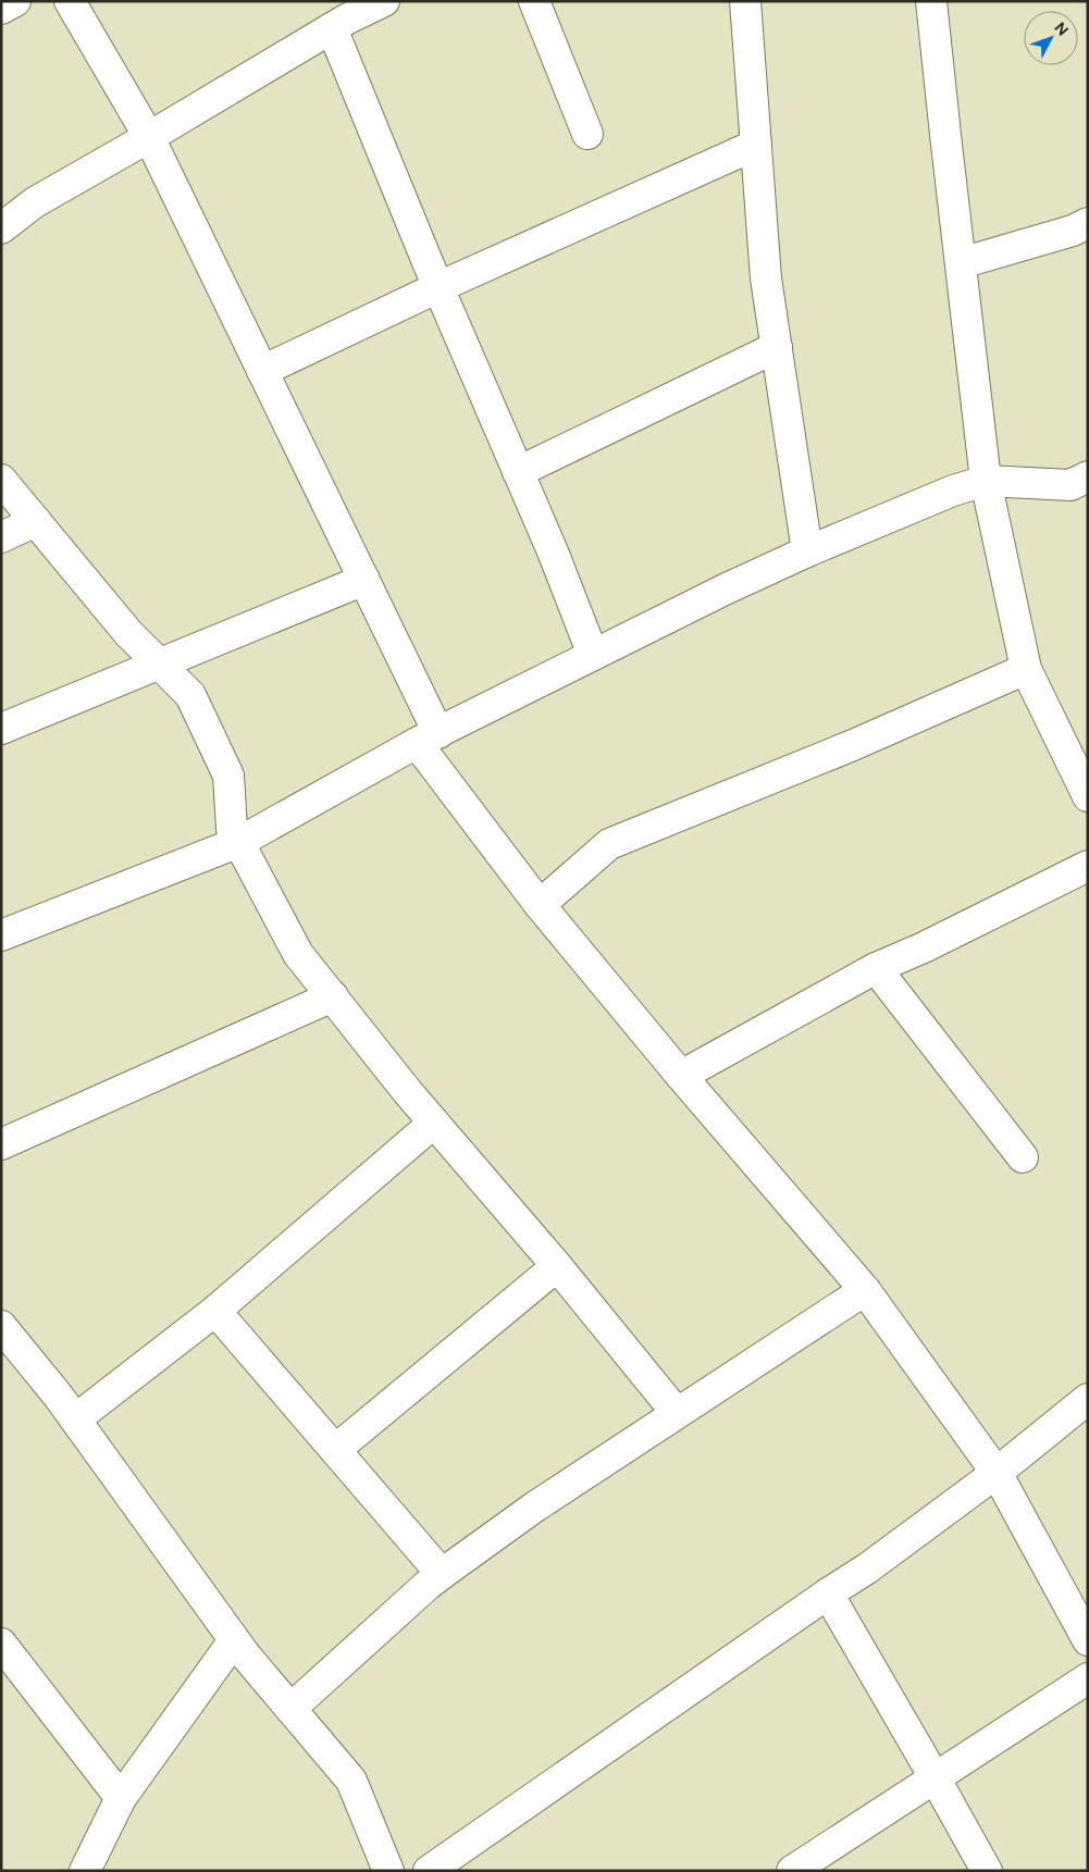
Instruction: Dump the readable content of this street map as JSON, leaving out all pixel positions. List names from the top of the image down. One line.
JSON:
{"north":"top right"}
